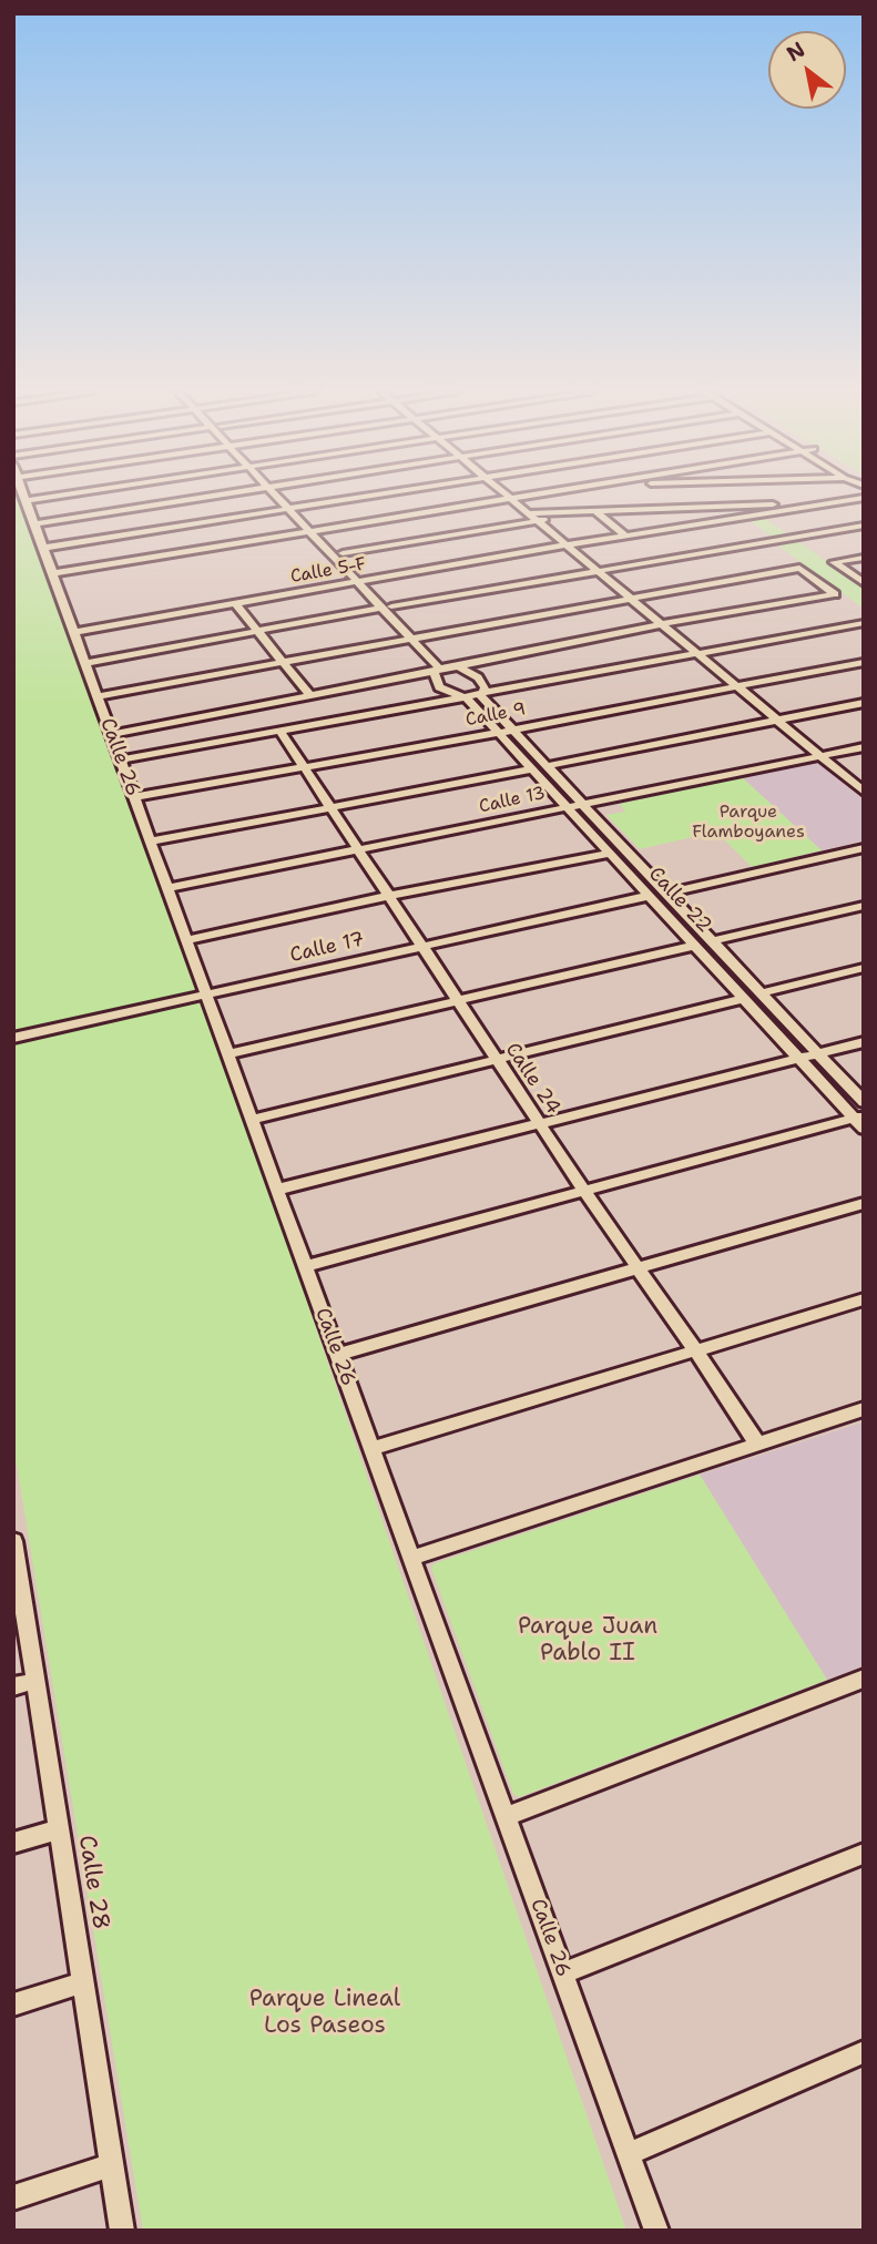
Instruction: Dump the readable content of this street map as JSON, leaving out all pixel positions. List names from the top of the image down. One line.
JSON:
{"streets":{"street":["Calle 5-F","Calle 9","Calle 26","Calle 13","Calle 22","Calle 17","Calle 24","Calle 28"]},"crossings":[["Calle 5-F","Calle 26"],["Calle 9","Calle 26"],["Calle 9","Calle 22"],["Calle 9","Calle 24"],["Calle 26","Calle 13"],["Calle 26","Calle 17"],["Calle 13","Calle 22"],["Calle 13","Calle 24"],["Calle 22","Calle 17"],["Calle 17","Calle 24"]],"parks":["Parque Flamboyanes","Parque Juan Pablo II","Parque Lineal Los Paseos"],"north":"top left"}
